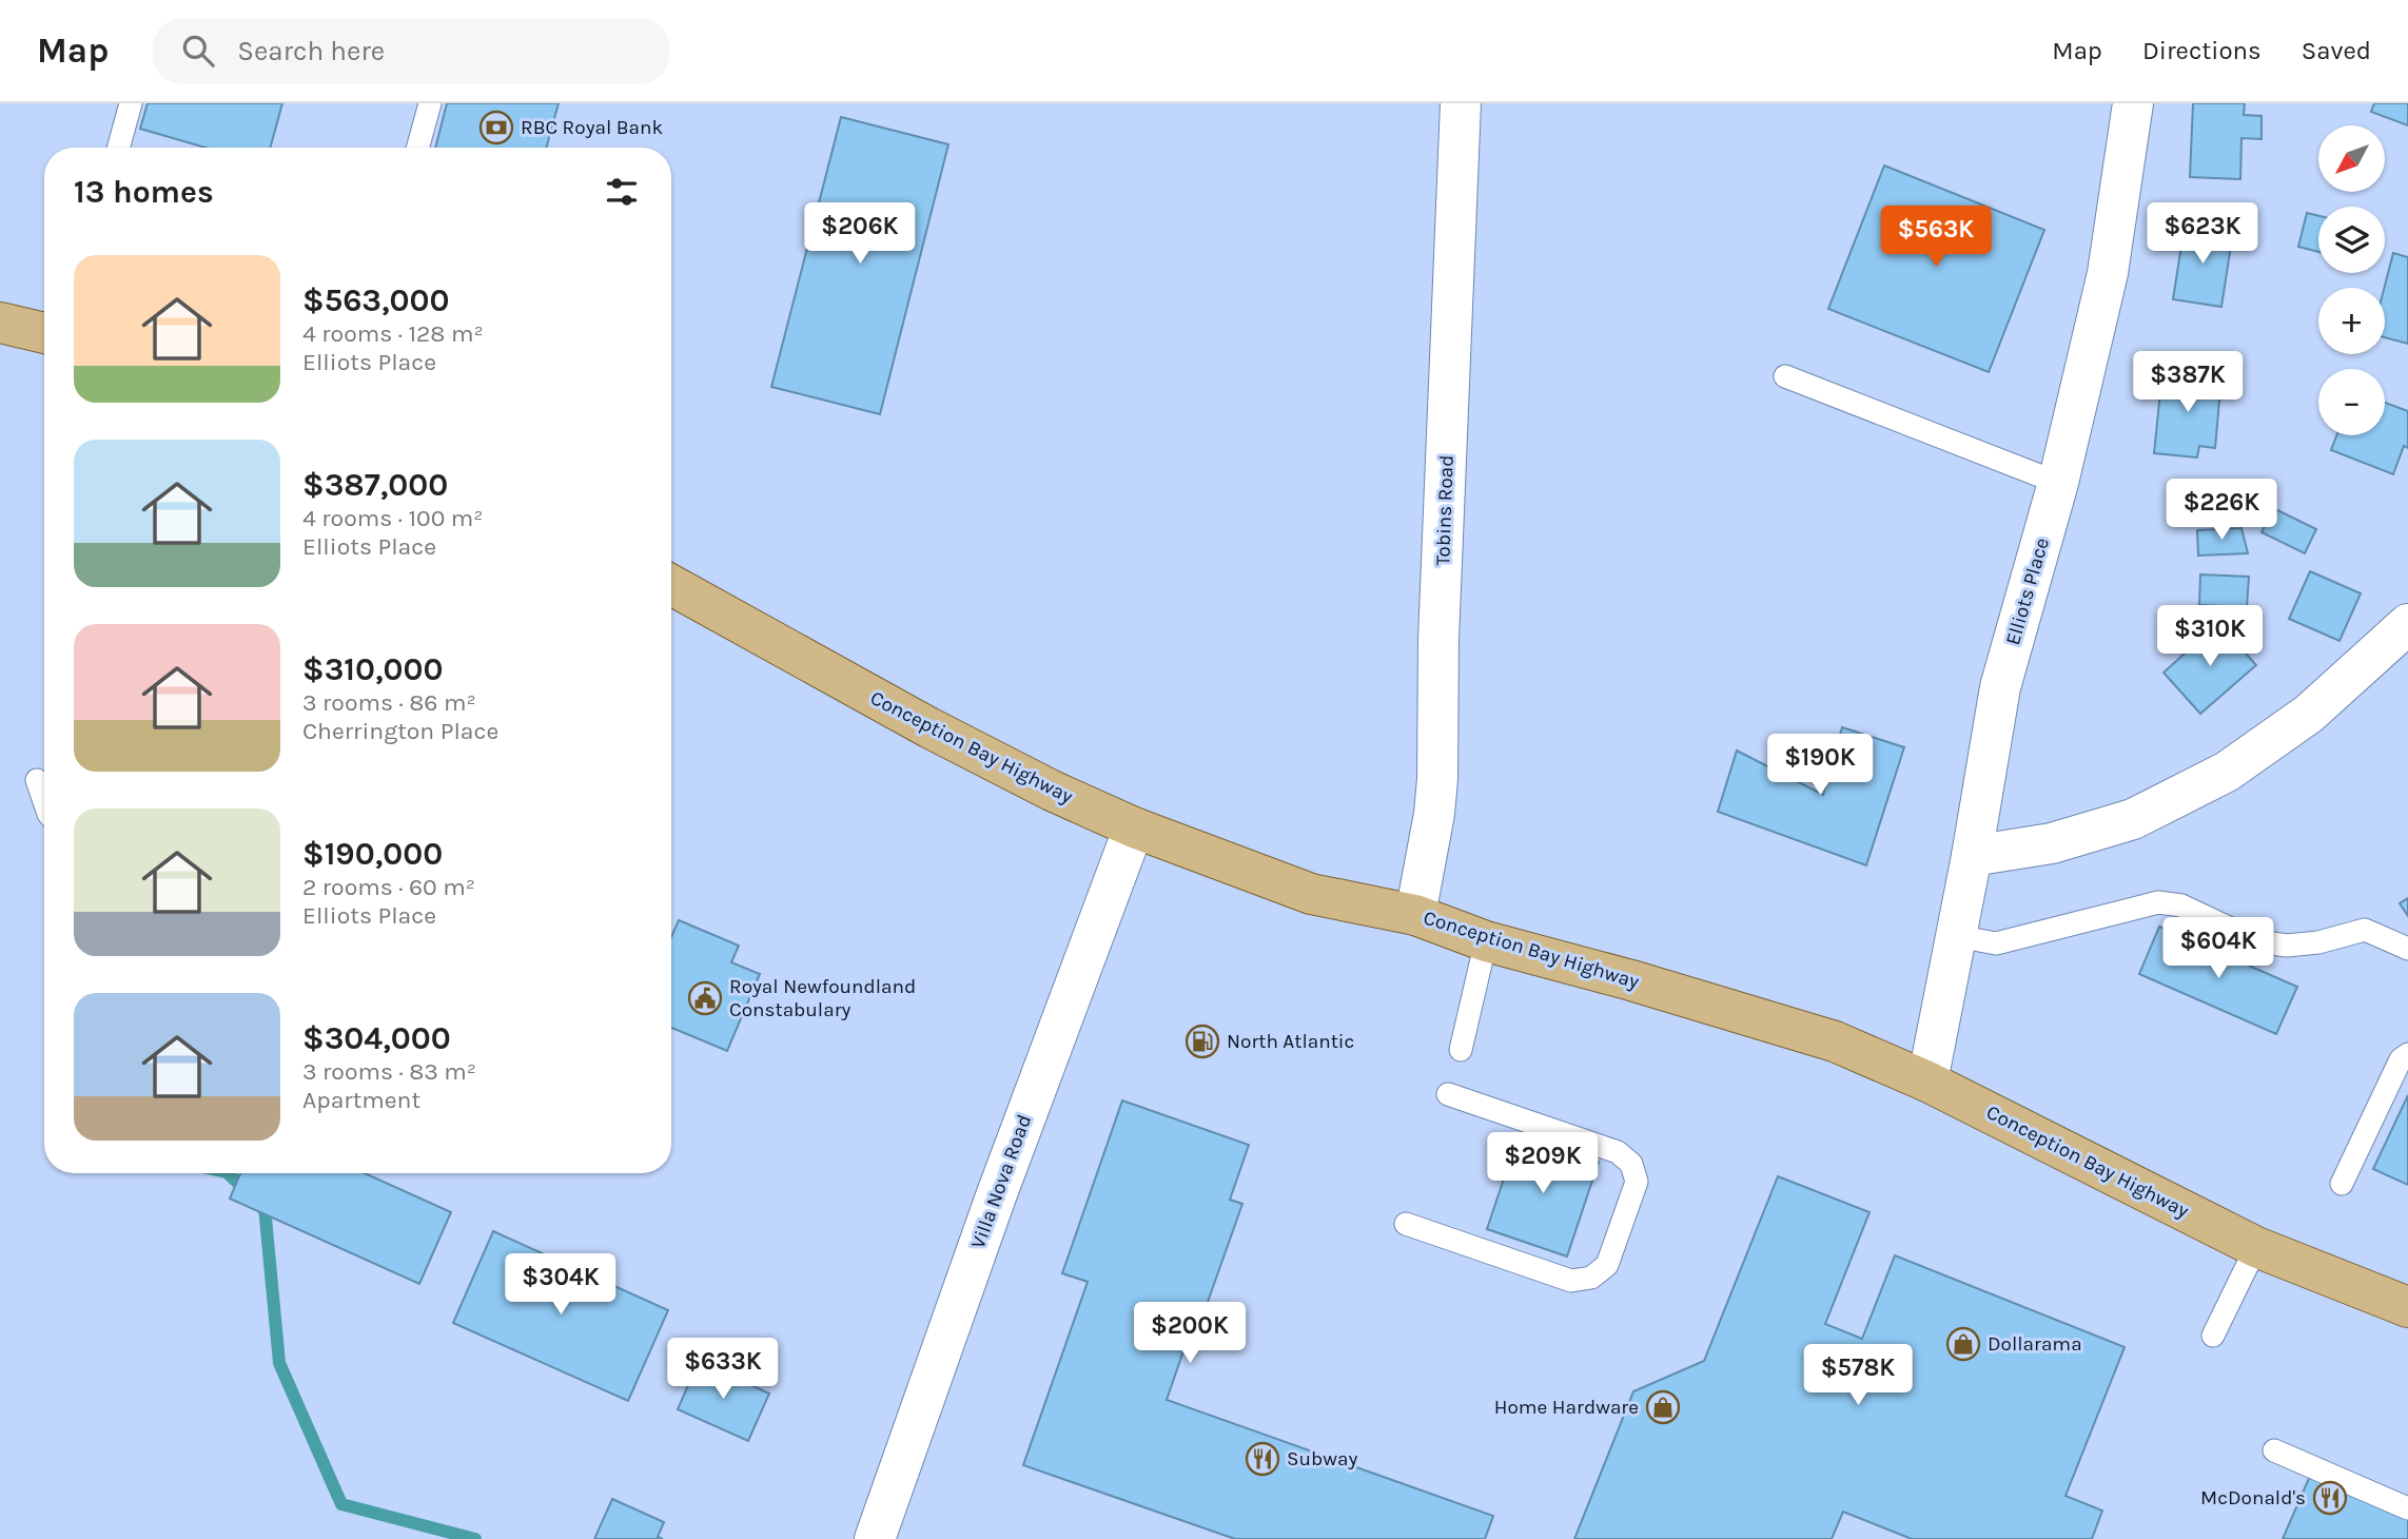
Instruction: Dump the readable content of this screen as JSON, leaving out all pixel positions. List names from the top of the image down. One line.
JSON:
{"streets":{"main road":["Conception Bay Highway"],"street":["Tobins Road","Elliots Place","Villa Nova Road"]},"crossings":[["Tobins Road","Conception Bay Highway"],["Elliots Place","Conception Bay Highway"],["Conception Bay Highway","Villa Nova Road"]],"places":{"bank":["RBC Royal Bank"],"public building":["Royal Newfoundland Constabulary"],"fuel station":["North Atlantic"],"shop":["Dollarama","Home Hardware"],"restaurant":["Subway","McDonald's"]},"north":"bottom left","page":{"header":"Map","search":"Search here","nav":["Map","Directions","Saved"],"map_buttons":["+","−"],"heading":"13 homes","price":["$206K","$623K","$563K","$387K","$226K","$310K","$190K","$604K","$209K","$304K","$200K","$633K","$578K"],"list":[{"name":"$563,000","note":"4 rooms · 128 m² · Elliots Place"},{"name":"$387,000","note":"4 rooms · 100 m² · Elliots Place"},{"name":"$310,000","note":"3 rooms · 86 m² · Cherrington Place"},{"name":"$190,000","note":"2 rooms · 60 m² · Elliots Place"},{"name":"$304,000","note":"3 rooms · 83 m² · Apartment"}]}}
